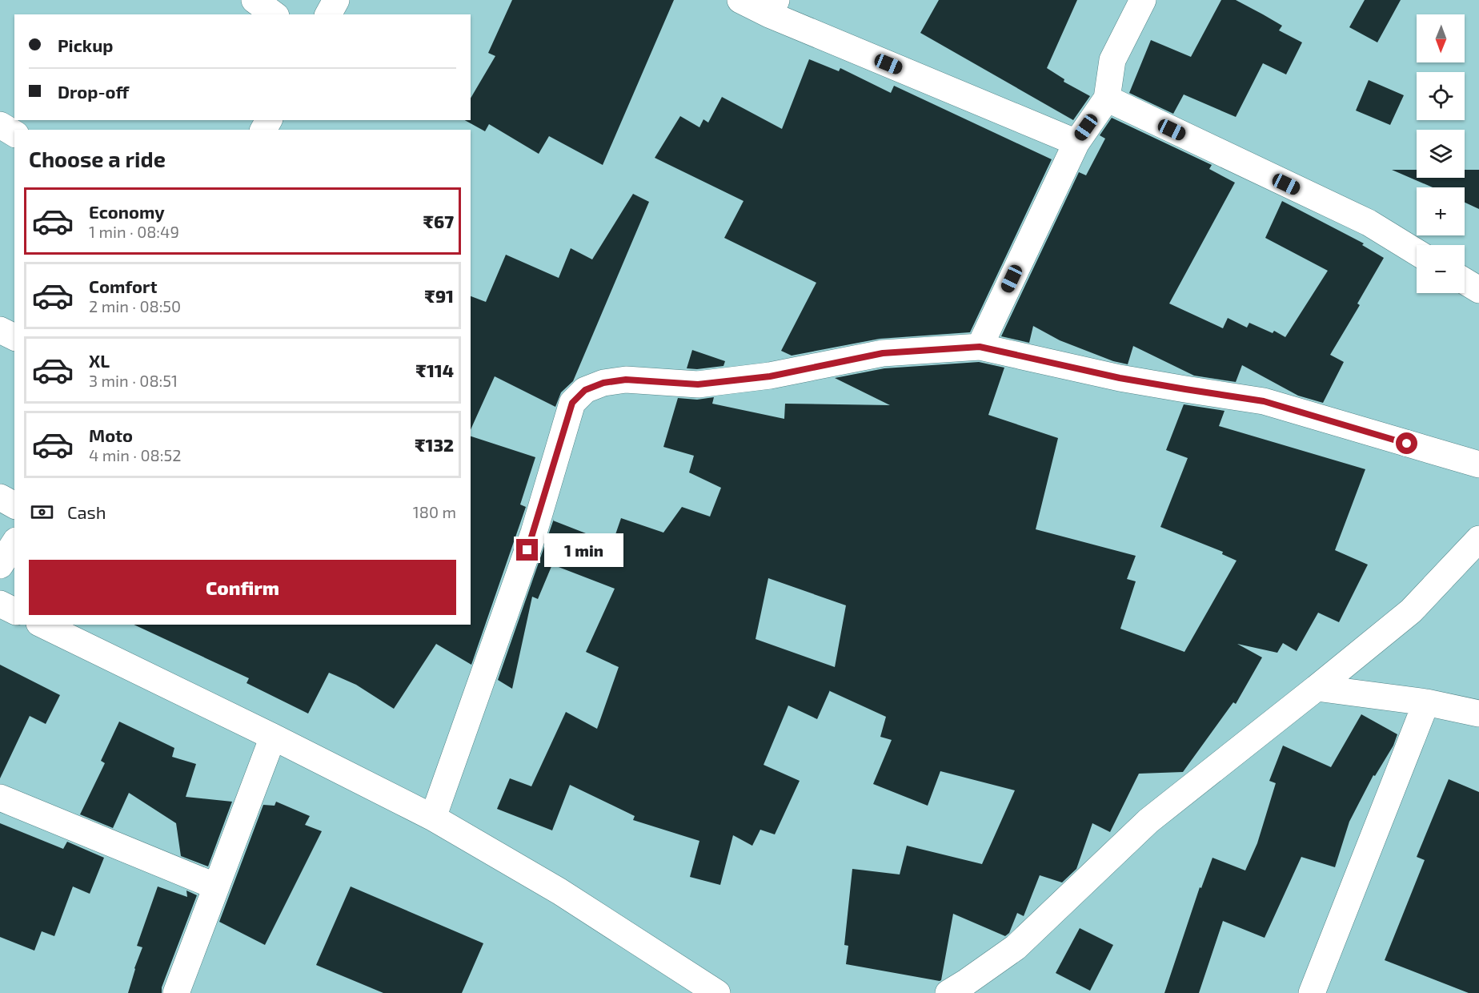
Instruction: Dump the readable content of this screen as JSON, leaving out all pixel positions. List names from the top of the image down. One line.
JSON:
{"north":"bottom","page":{"map_buttons":["+","−"],"banner":["Pickup","Drop-off"],"heading":"Choose a ride","list":[{"name":"Economy","note":"1 min · 08:49","value":"₹67"},{"name":"Comfort","note":"2 min · 08:50","value":"₹91"},{"name":"XL","note":"3 min · 08:51","value":"₹114"},{"name":"Moto","note":"4 min · 08:52","value":"₹132"}],"pay":["Cash","180 m"],"bubble":"1 min","buttons":"Confirm"}}
